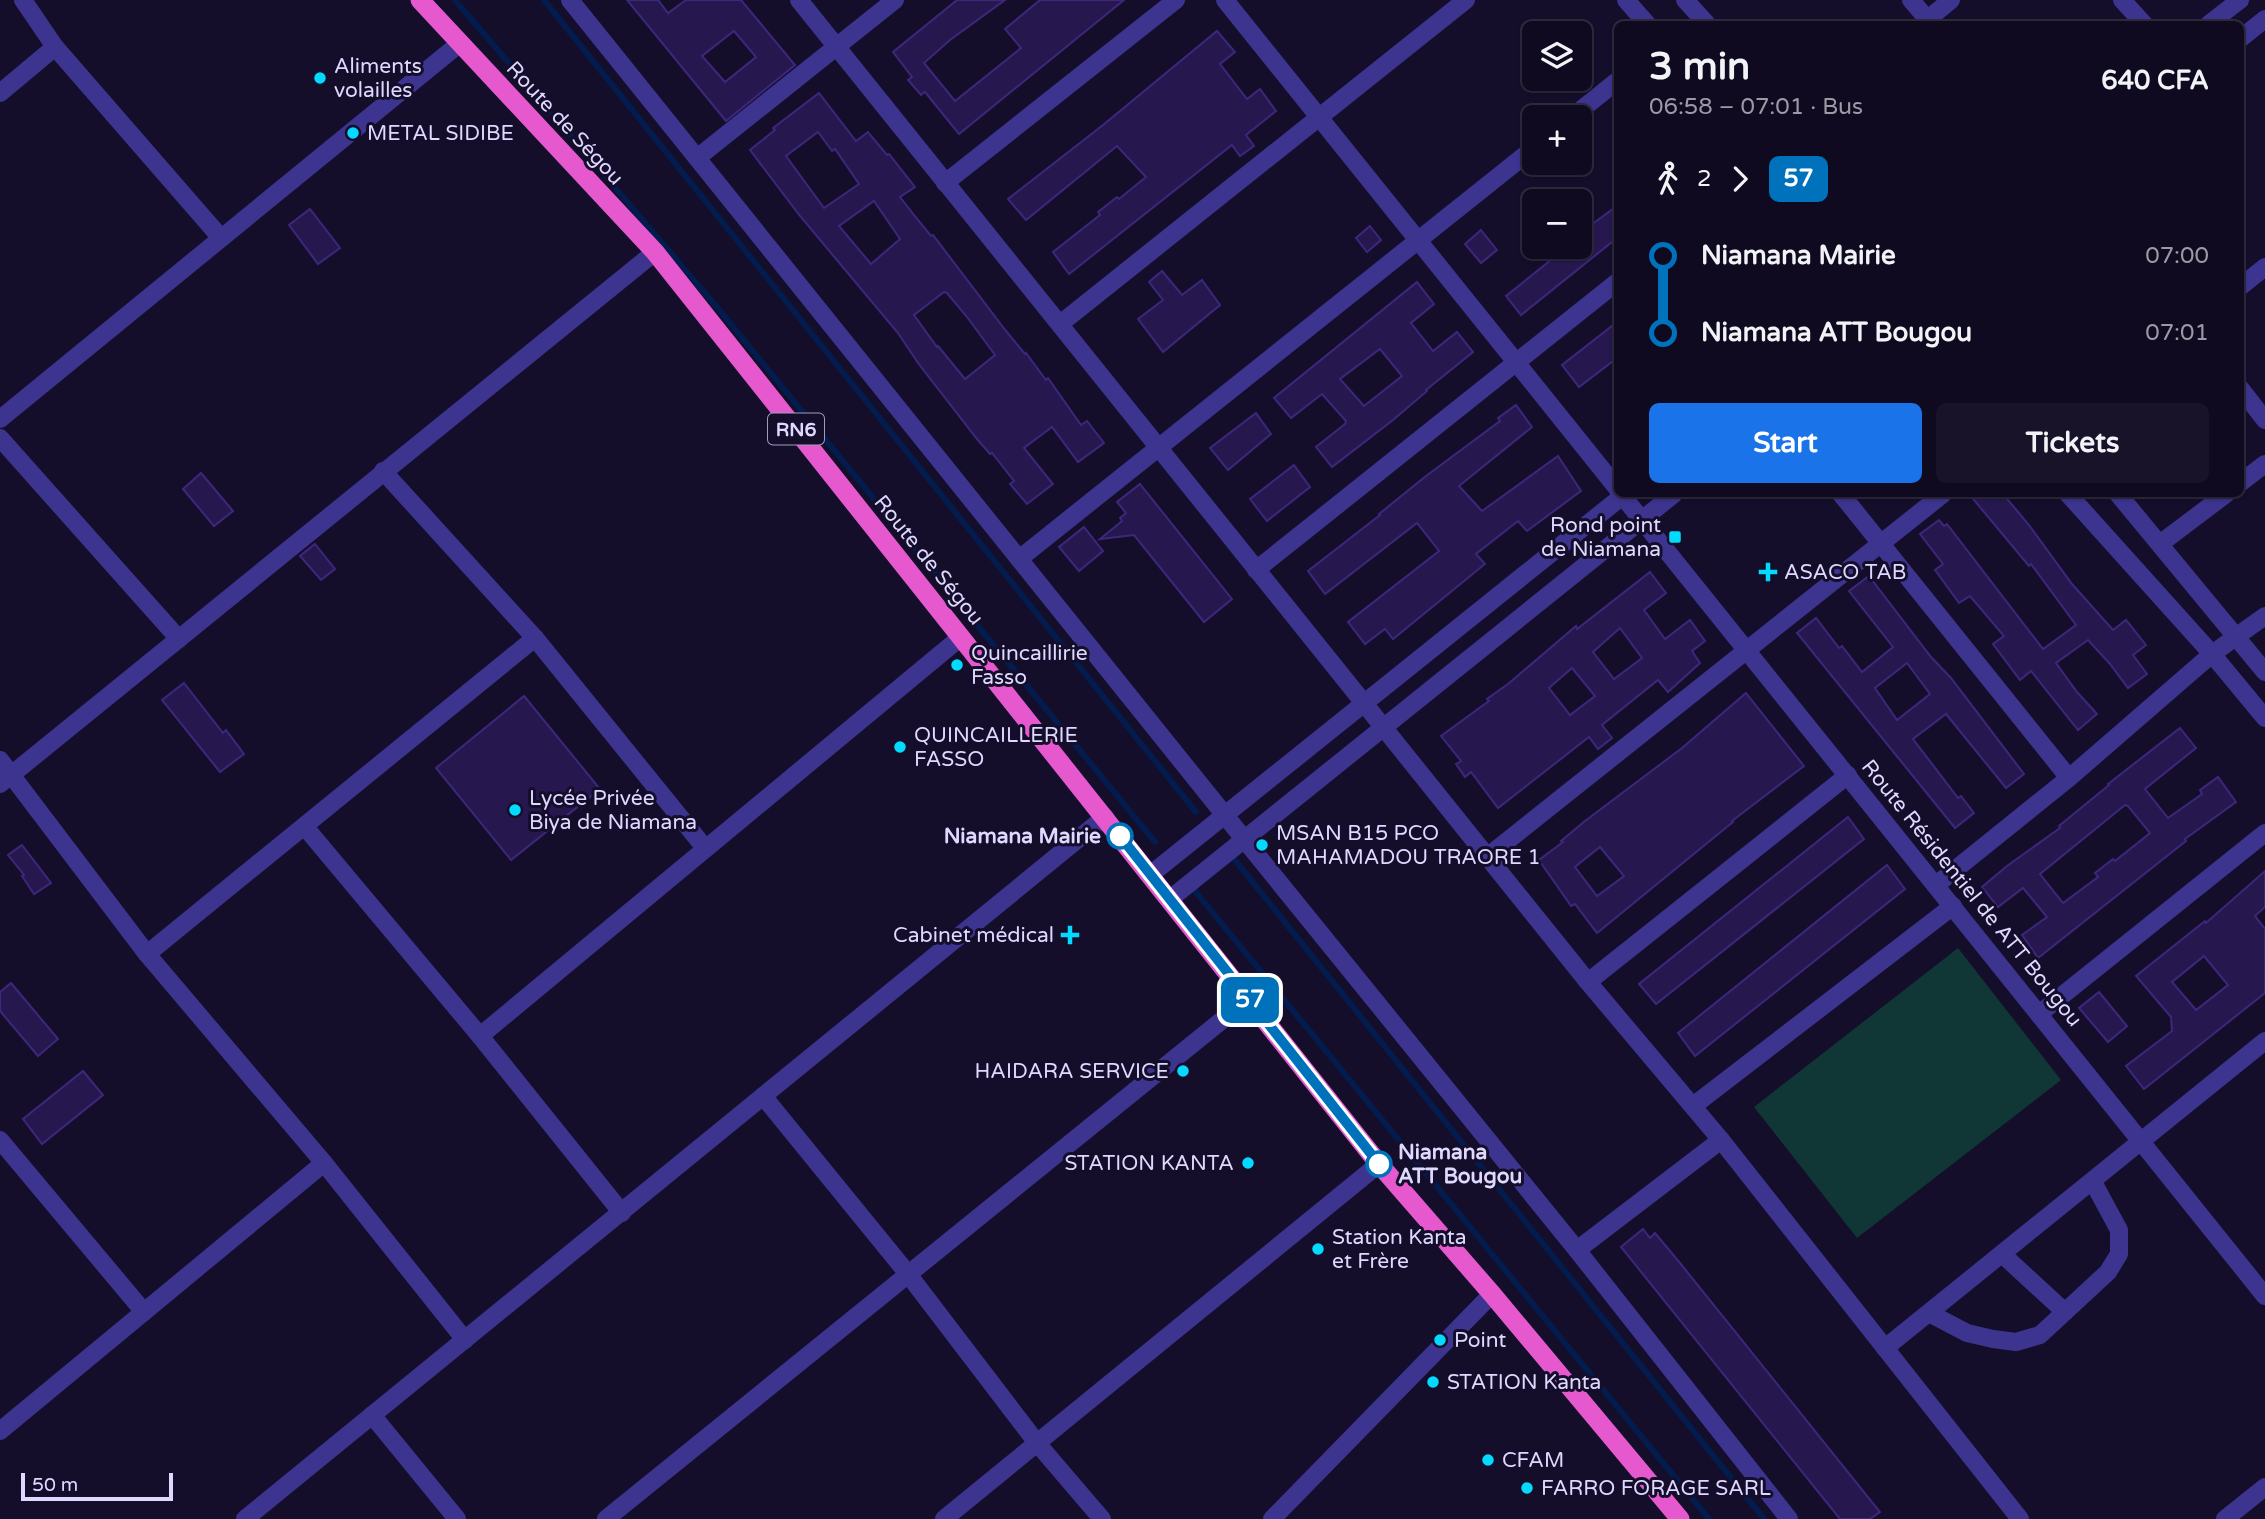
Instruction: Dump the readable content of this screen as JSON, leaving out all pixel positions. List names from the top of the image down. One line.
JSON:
{"streets":{"highway":["Route de Ségou","RN6"],"street":["Route Résidentiel de ATT Bougou"]},"places":{"other":["Aliments volailles","METAL SIDIBE","Quincaillirie Fasso","QUINCAILLERIE FASSO","Lycée Privée Biya de Niamana","Niamana Mairie","MSAN B15 PCO MAHAMADOU TRAORE 1","HAIDARA SERVICE","STATION KANTA","Niamana ATT Bougou","Station Kanta et Frère","Point","STATION Kanta","CFAM","FARRO FORAGE SARL"],"transit":["Rond point de Niamana"],"health":["ASACO TAB","Cabinet médical"]},"lines":["bus line 57"],"scale_bar":"50 m","page":{"on_map":"57","map_buttons":["+","−"],"heading":["3 min","06:58 – 07:01 · Bus","640 CFA"],"legs":["2","57"],"list":[{"name":"Niamana Mairie","value":"07:00"},{"name":"Niamana ATT Bougou","value":"07:01"}],"buttons":["Start","Tickets"],"scale":"50 m"}}
